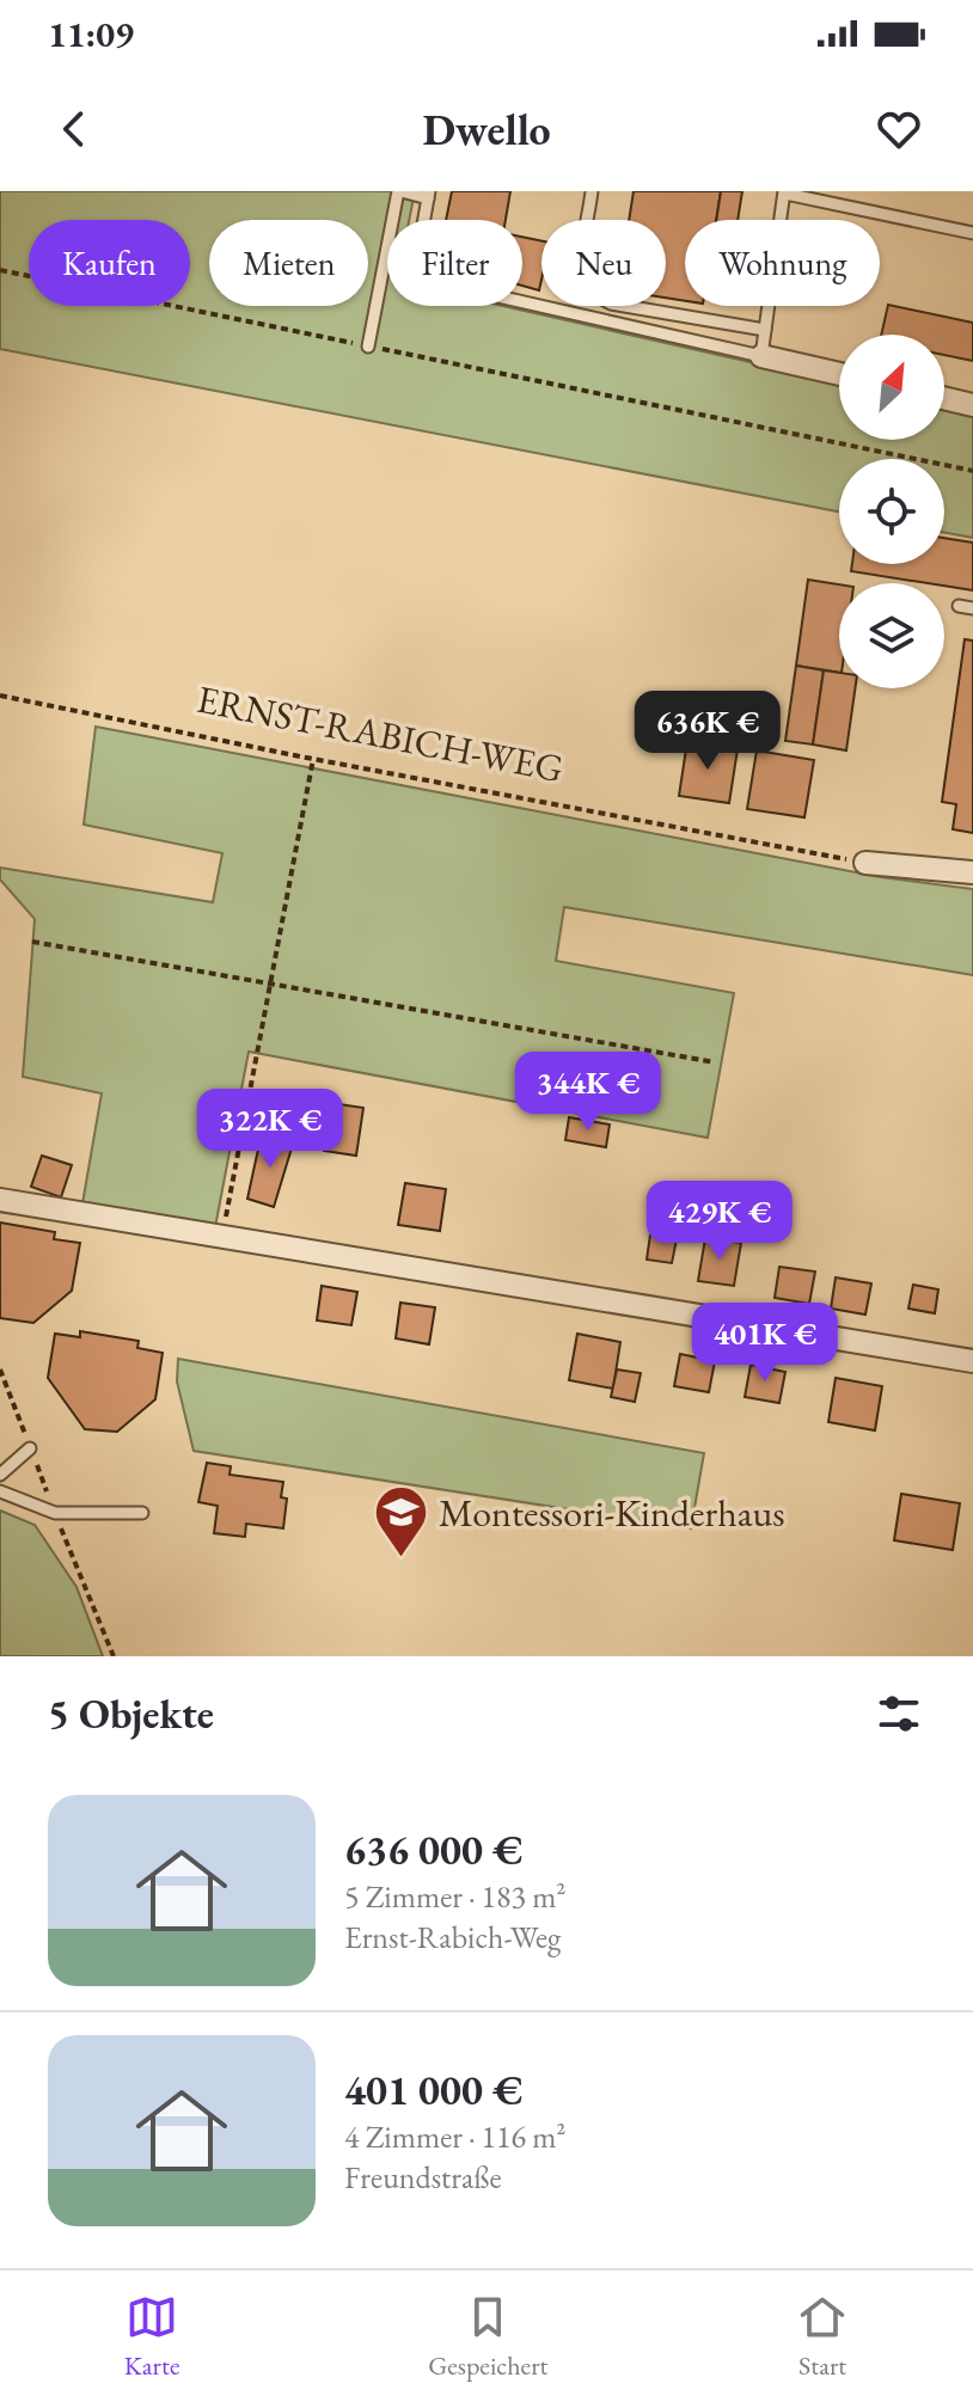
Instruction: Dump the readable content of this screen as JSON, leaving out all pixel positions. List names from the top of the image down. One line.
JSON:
{"streets":{"path":["ERNST-RABICH-WEG"]},"places":{"school or university":["Montessori-Kinderhaus"]},"north":"top right","page":{"status":"11:09","header":"Dwello","chip":["Kaufen","Mieten","Filter","Neu","Wohnung"],"price":["636K €","344K €","322K €","429K €","401K €"],"heading":"5 Objekte","list":[{"name":"636 000 €","note":"5 Zimmer · 183 m² · Ernst-Rabich-Weg"},{"name":"401 000 €","note":"4 Zimmer · 116 m² · Freundstraße"}],"tabs":["Karte","Gespeichert","Start"]}}
